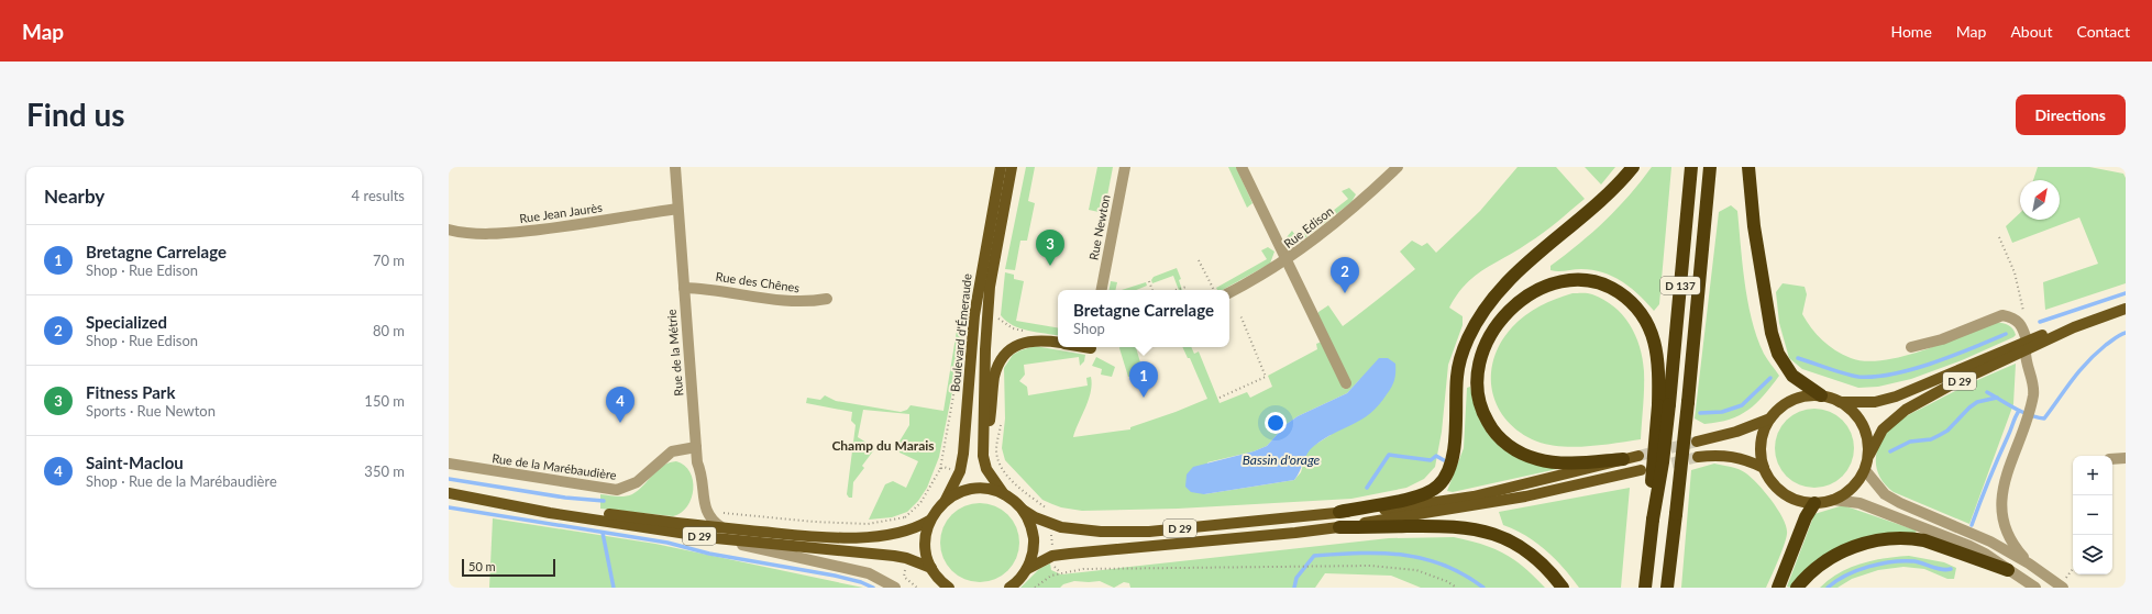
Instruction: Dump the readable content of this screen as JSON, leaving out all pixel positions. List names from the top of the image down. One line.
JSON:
{"streets":{"highway":["D 137"],"main road":["Boulevard d'Émeraude","D 29"],"street":["Rue Jean Jaurès","Rue Newton","Rue Edison","Rue des Chênes","Rue de la Métrie","Rue de la Marébaudière"]},"crossings":[["Rue Jean Jaurès","Rue de la Métrie"],["Rue des Chênes","Rue de la Métrie"],["Boulevard d'Émeraude","D 29"],["Rue de la Métrie","D 29"],["Rue de la Métrie","Rue de la Marébaudière"]],"districts":["Champ du Marais"],"water":["Bassin d'orage"],"scale_bar":"50 m","north":"top right","page":{"header":"Map","nav":["Home","Map","About","Contact"],"buttons":"Directions","title":"Find us","heading":["Nearby","4 results"],"list":[{"mark":"1","name":"Bretagne Carrelage","note":"Shop · Rue Edison","value":"70 m"},{"mark":"2","name":"Specialized","note":"Shop · Rue Edison","value":"80 m"},{"mark":"3","name":"Fitness Park","note":"Sports · Rue Newton","value":"150 m"},{"mark":"4","name":"Saint-Maclou","note":"Shop · Rue de la Marébaudière","value":"350 m"}],"pins":["3","2","1","4"],"popup":["Bretagne Carrelage","Shop"],"map_buttons":["+","−"],"scale":"50 m"}}
